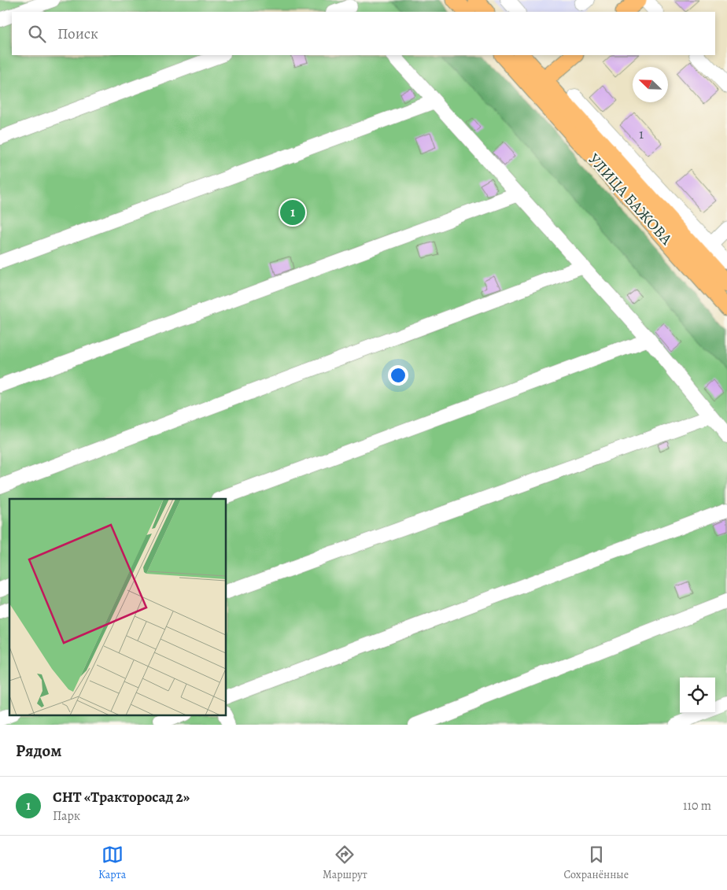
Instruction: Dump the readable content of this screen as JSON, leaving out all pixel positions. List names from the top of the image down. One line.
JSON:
{"streets":{"main road":["УЛИЦА БАЖОВА"]},"house_numbers":["1"],"north":"top left","page":{"search":"Поиск","pins":"1","heading":"Рядом","list":[{"mark":"1","name":"СНТ «Тракторосад 2»","note":"Парк","value":"110 m"}],"nav":["Карта","Маршрут","Сохранённые"]}}
